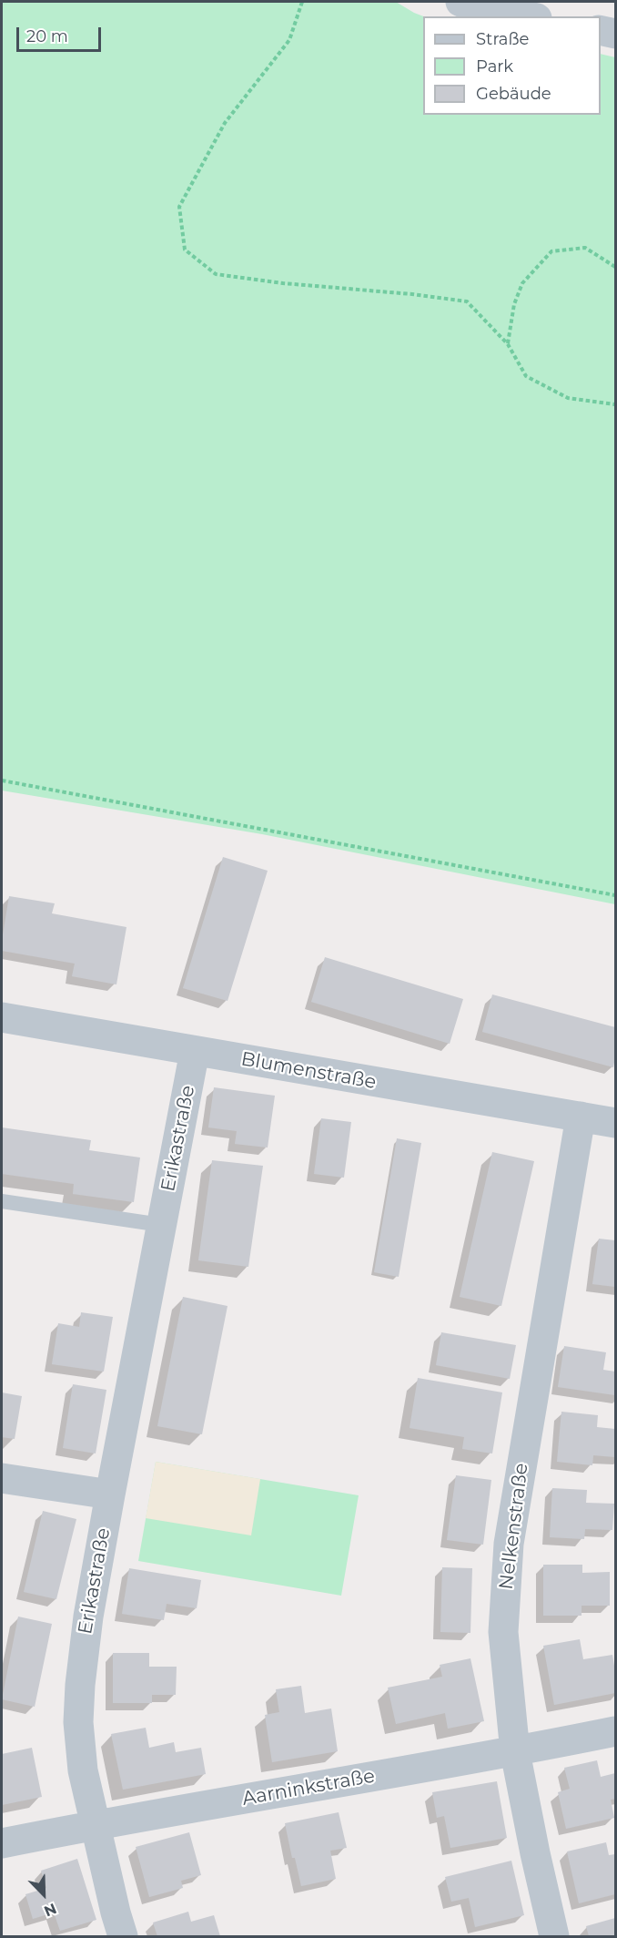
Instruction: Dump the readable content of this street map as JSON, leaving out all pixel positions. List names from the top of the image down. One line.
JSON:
{"streets":{"street":["Blumenstraße","Erikastraße","Nelkenstraße","Aarninkstraße"]},"crossings":[["Blumenstraße","Erikastraße"],["Blumenstraße","Nelkenstraße"],["Erikastraße","Aarninkstraße"],["Nelkenstraße","Aarninkstraße"]],"legend":["Straße","Park","Gebäude"],"scale_bar":"20 m","north":"bottom right"}
